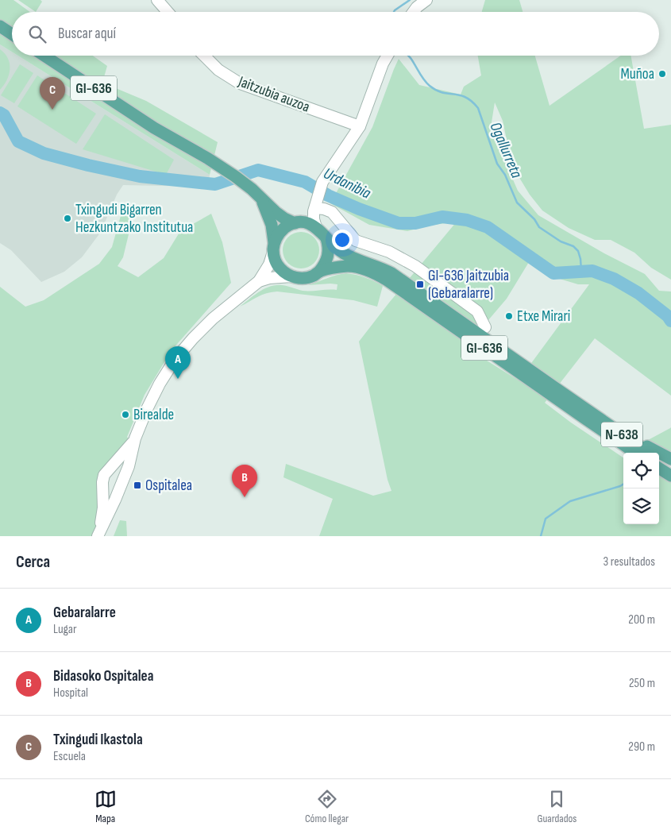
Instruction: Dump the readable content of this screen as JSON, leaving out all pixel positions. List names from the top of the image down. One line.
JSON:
{"streets":{"main road":["GI-636","N-638"],"street":["Jaitzubia auzoa"]},"crossings":[["GI-636","N-638"]],"water":["Ogallurreta","Urdanibia"],"places":{"other":["Muñoa","Txingudi Bigarren Hezkuntzako Institutua","Etxe Mirari","Birealde"],"transit":["GI-636 Jaitzubia (Gebaralarre)","Ospitalea"]},"page":{"search":"Buscar aquí","pins":["C","A","B"],"heading":["Cerca","3 resultados"],"list":[{"mark":"A","name":"Gebaralarre","note":"Lugar","value":"200 m"},{"mark":"B","name":"Bidasoko Ospitalea","note":"Hospital","value":"250 m"},{"mark":"C","name":"Txingudi Ikastola","note":"Escuela","value":"290 m"}],"nav":["Mapa","Cómo llegar","Guardados"]}}
